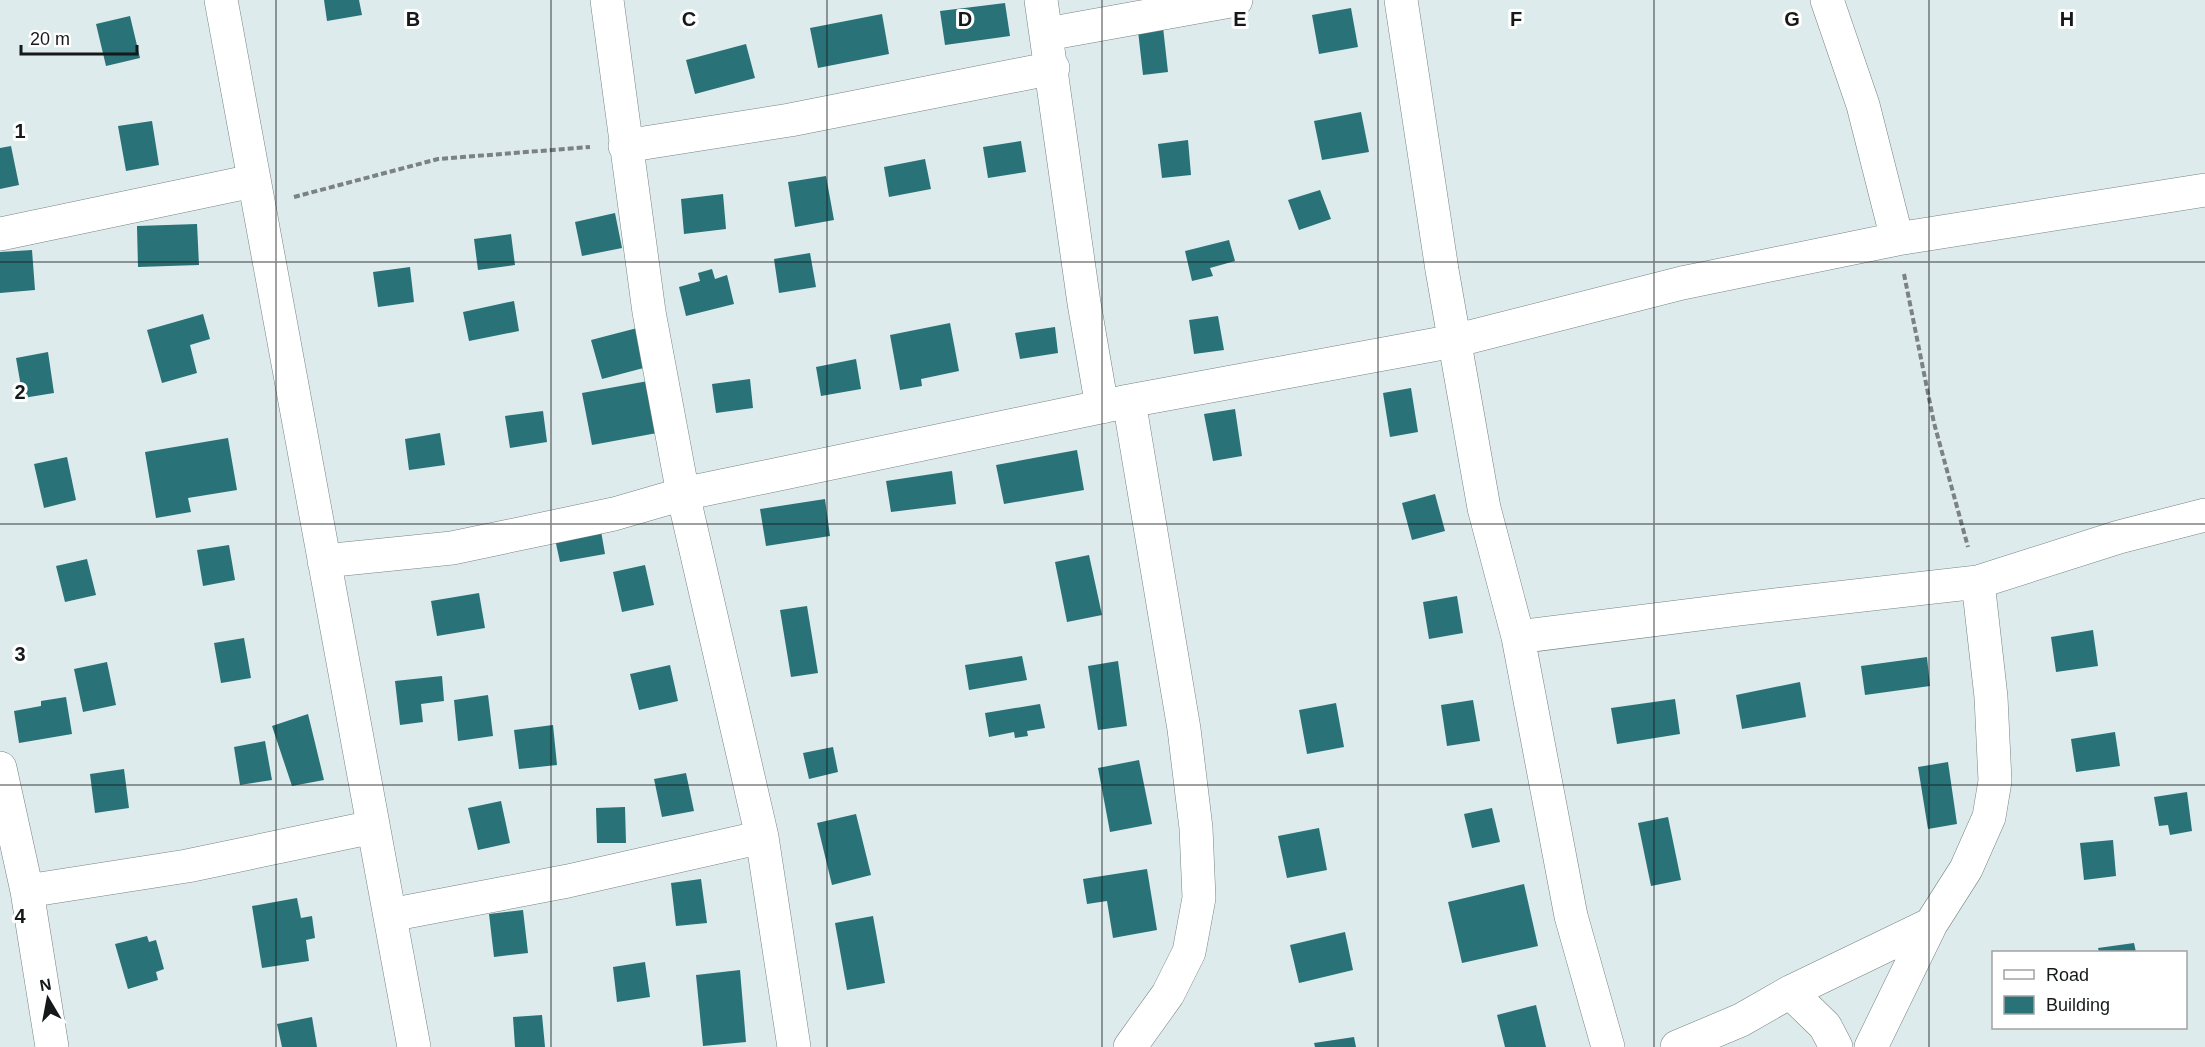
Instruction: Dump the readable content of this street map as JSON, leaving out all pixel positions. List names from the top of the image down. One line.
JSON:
{"legend":["Road","Building"],"scale_bar":"20 m","north":"top","grid":{"columns":["B","C","D","E","F","G","H"],"rows":["1","2","3","4"]}}
